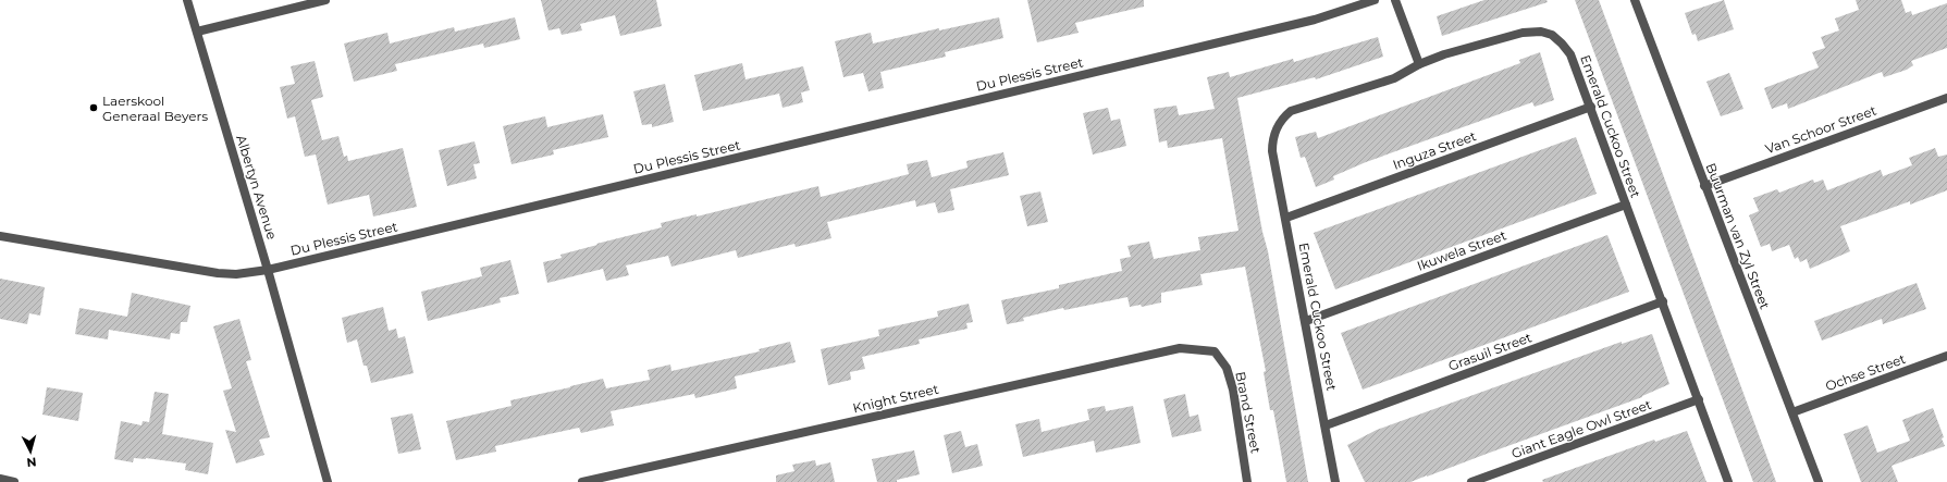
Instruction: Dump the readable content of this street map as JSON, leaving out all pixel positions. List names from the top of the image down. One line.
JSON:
{"streets":{"street":["Du Plessis Street","Emerald Cuckoo Street","Van Schoor Street","Inguza Street","Albertyn Avenue","Buurman van Zyl Street","Ikuwela Street","Grasuil Street","Ochse Street","Knight Street","Brand Street","Giant Eagle Owl Street"]},"crossings":[["Du Plessis Street","Albertyn Avenue"],["Emerald Cuckoo Street","Inguza Street"],["Emerald Cuckoo Street","Ikuwela Street"],["Emerald Cuckoo Street","Grasuil Street"],["Emerald Cuckoo Street","Giant Eagle Owl Street"],["Van Schoor Street","Buurman van Zyl Street"],["Buurman van Zyl Street","Ochse Street"],["Knight Street","Brand Street"]],"places":["Laerskool Generaal Beyers"],"north":"bottom"}
